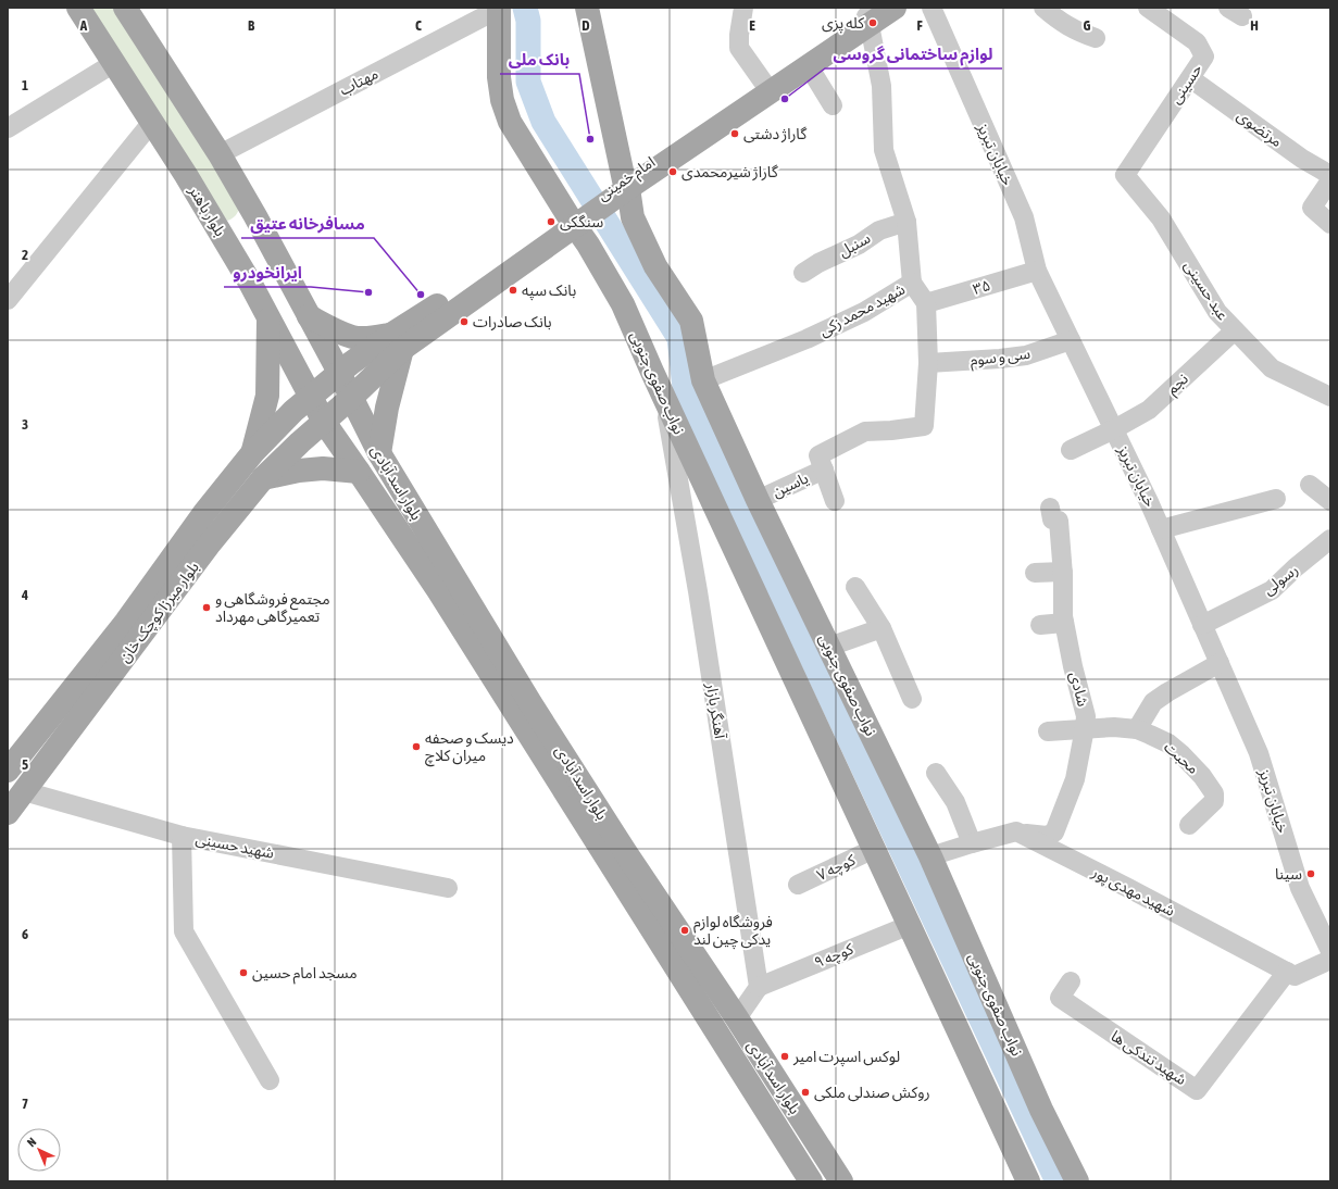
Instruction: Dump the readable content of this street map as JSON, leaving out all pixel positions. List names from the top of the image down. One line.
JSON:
{"streets":{"main road":["امام خمینی","بلوار باهنر","نواب صفوی جنوبی","بلوار اسد آبادی","بلوار میرزا کوچک خان"],"street":["مهتاب","حسینی","مرتضوی","خیابان تبریز","سنبل","۳۵","عبد حسینی","شهید محمد زکی","سی و سوم","نجم","یاسین","رسولی","شادی","آهنگر بازار","محبت","شهید حسینی","کوچه ۷","شهید مهدی پور","کوچه ۹","شهید تندکی ها"]},"crossings":[["مهتاب","نواب صفوی جنوبی"],["حسینی","مرتضوی"],["حسینی","عبد حسینی"],["خیابان تبریز","۳۵"],["خیابان تبریز","سی و سوم"],["خیابان تبریز","نجم"],["خیابان تبریز","رسولی"],["امام خمینی","بلوار باهنر"],["امام خمینی","شهید محمد زکی"],["امام خمینی","نواب صفوی جنوبی"],["امام خمینی","بلوار اسد آبادی"],["امام خمینی","بلوار میرزا کوچک خان"],["بلوار باهنر","بلوار اسد آبادی"],["بلوار باهنر","بلوار میرزا کوچک خان"],["سنبل","شهید محمد زکی"],["عبد حسینی","نجم"],["شهید محمد زکی","نواب صفوی جنوبی"],["نواب صفوی جنوبی","یاسین"],["نواب صفوی جنوبی","آهنگر بازار"],["نواب صفوی جنوبی","کوچه ۷"],["نواب صفوی جنوبی","کوچه ۹"],["بلوار اسد آبادی","بلوار میرزا کوچک خان"],["بلوار میرزا کوچک خان","شهید حسینی"],["شادی","محبت"],["شادی","شهید مهدی پور"],["آهنگر بازار","کوچه ۹"],["شهید مهدی پور","شهید تندکی ها"]],"places":["کله پزی","لوازم ساختمانی گروسی","گاراژ دشتی","بانک ملی","گاراژ شیرمحمدی","سنگکی","بانک سپه","ایرانخودرو","مسافرخانه عتیق","بانک صادرات","مجتمع فروشگاهی و تعمیرگاهی مهرداد","دیسک و صحفه میران کلاچ","سینا","فروشگاه لوازم یدکی چین لند","مسجد امام حسین","لوکس اسپرت امیر","روکش صندلی ملکی"],"north":"top left","grid":{"columns":["A","B","C","D","E","F","G","H"],"rows":["1","2","3","4","5","6","7"]}}
